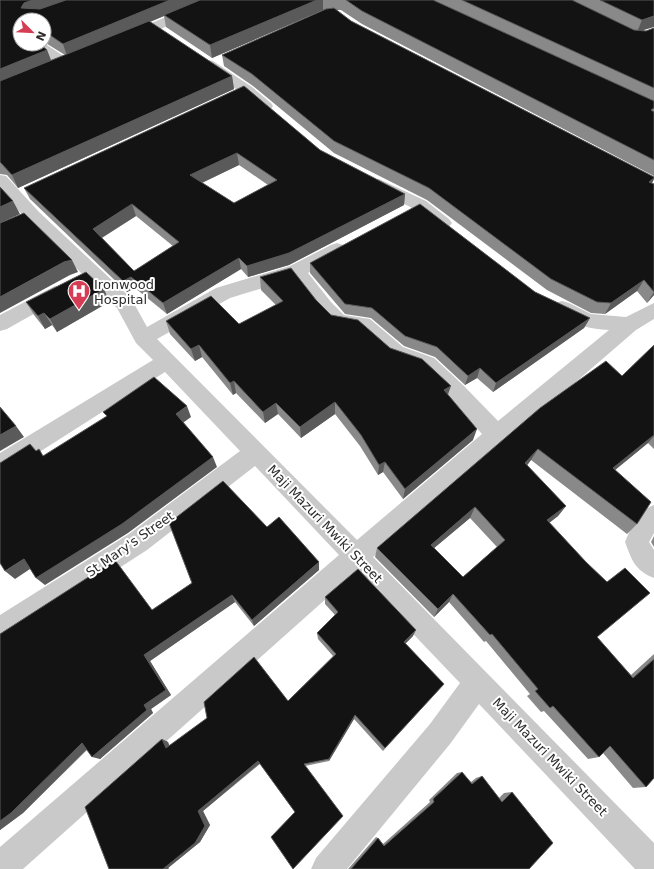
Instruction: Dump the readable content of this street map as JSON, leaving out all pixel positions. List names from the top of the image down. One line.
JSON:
{"streets":{"street":["Maji Mazuri Mwiki Street","St Mary's Street"]},"crossings":[["Maji Mazuri Mwiki Street","St Mary's Street"]],"places":{"hospital":["Ironwood Hospital"]},"north":"bottom right"}
